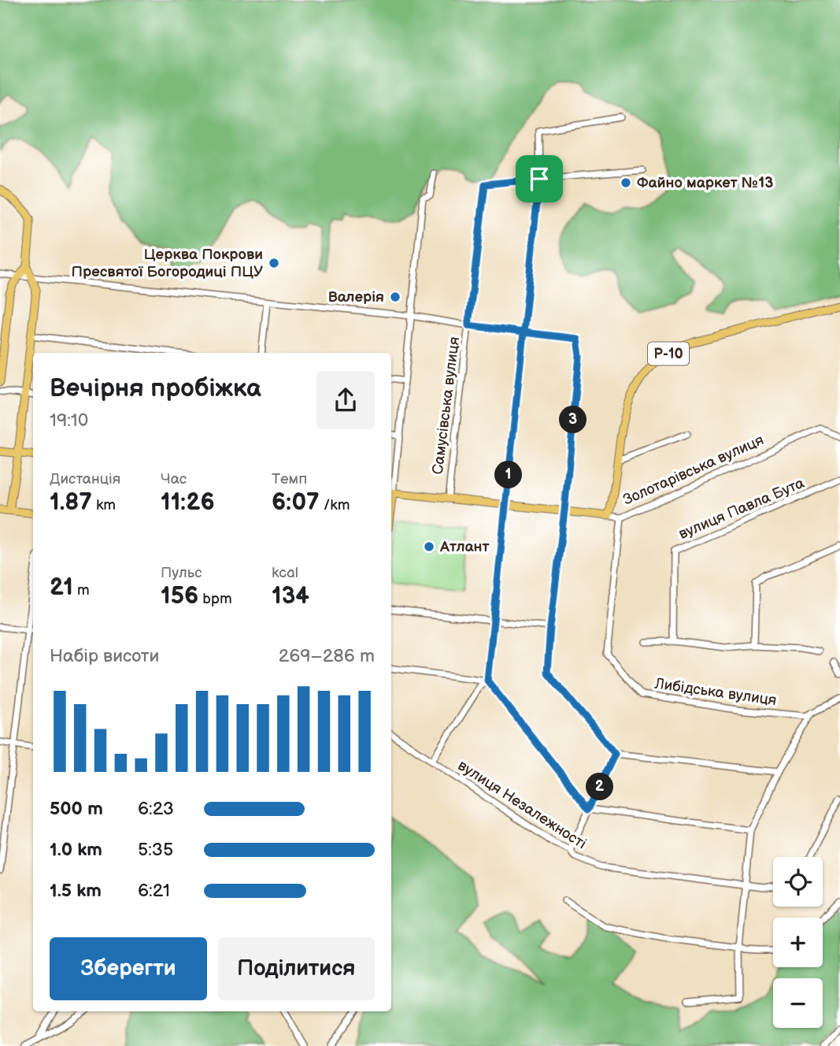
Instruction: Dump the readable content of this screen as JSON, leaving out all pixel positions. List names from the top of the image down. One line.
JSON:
{"streets":{"main road":["Р-10","Золотарівська вулиця"],"street":["Самусівська вулиця","вулиця Павла Бута","Либідська вулиця","вулиця Незалежності"]},"crossings":[["Р-10","Золотарівська вулиця"],["Самусівська вулиця","Золотарівська вулиця"],["Золотарівська вулиця","Либідська вулиця"]],"places":["Файно маркет №13","Церква Покрови Пресвятої Богородиці ПЦУ","Валерія","Атлант"],"page":{"heading":["Вечірня пробіжка","19:10"],"pins":["3","1","2"],"stats":[["Дистанція","1.87 km"],["Час","11:26"],["Темп","6:07 /km"],["21 m"],["Пульс","156 bpm"],["kcal","134"]],"chart":["Набір висоти","269–286 m"],"list":[{"name":"500 m","note":"6:23"},{"name":"1.0 km","note":"5:35"},{"name":"1.5 km","note":"6:21"}],"map_buttons":["+","−"],"buttons":["Зберегти","Поділитися"]}}
